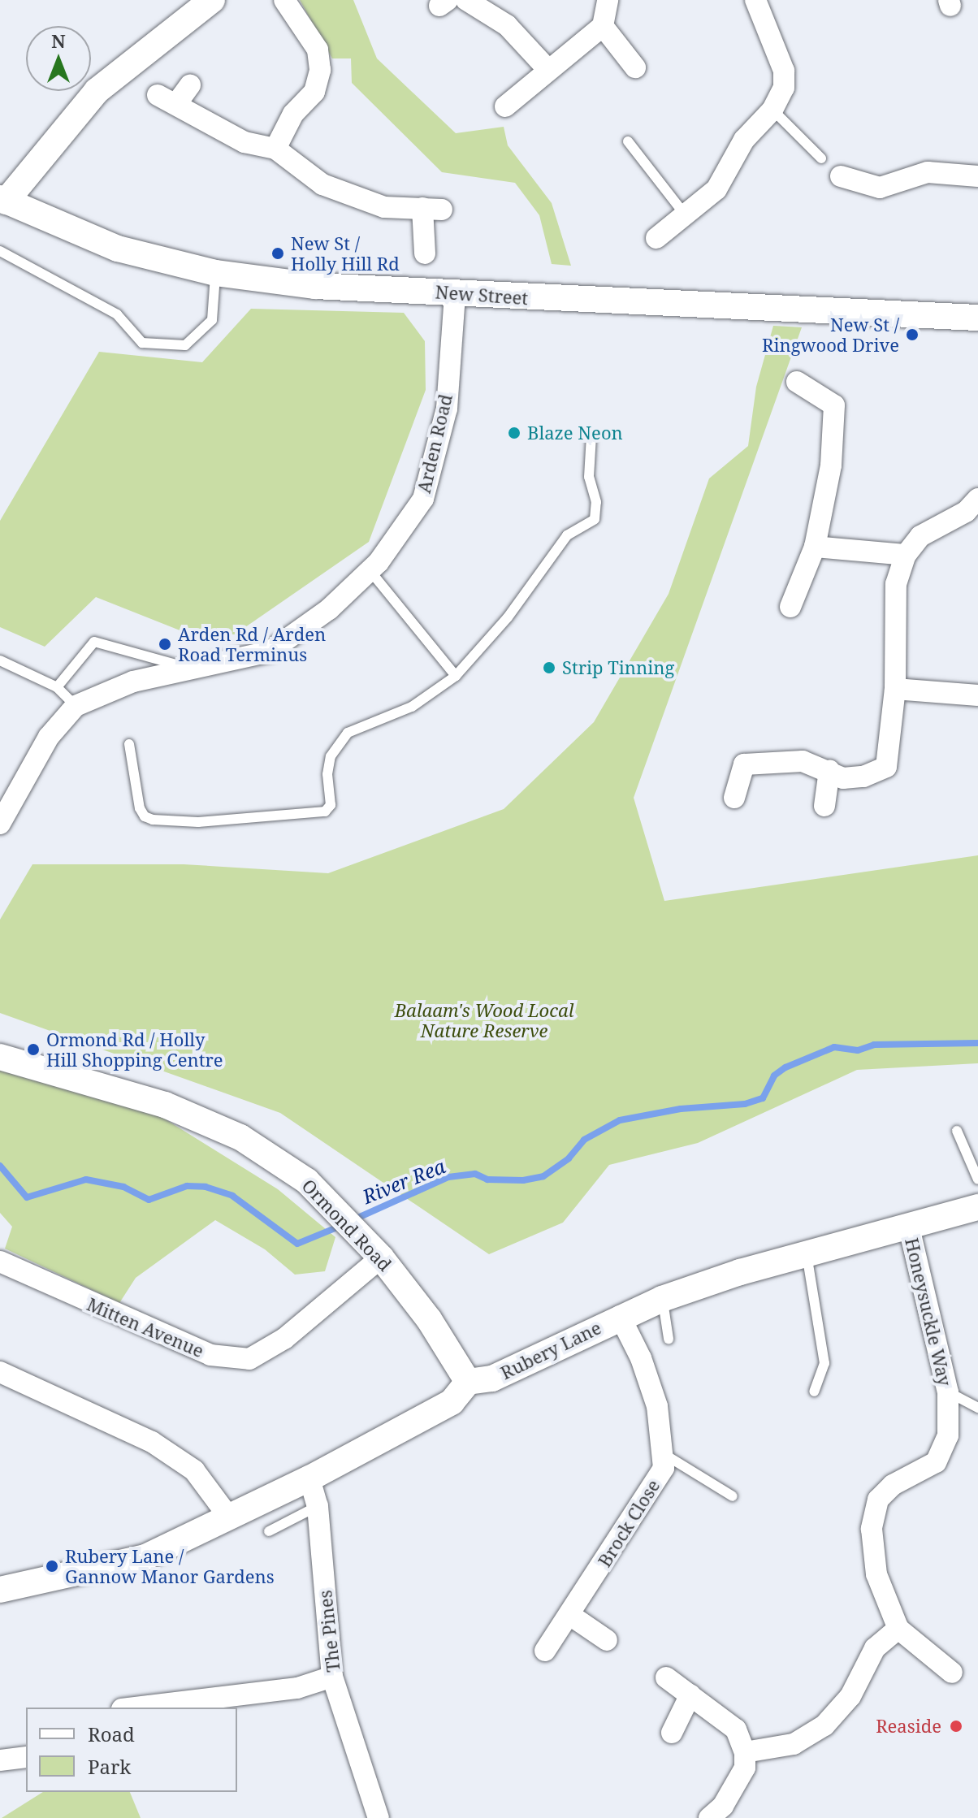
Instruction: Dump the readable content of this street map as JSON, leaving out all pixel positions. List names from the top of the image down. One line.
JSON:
{"streets":{"street":["New Street","Arden Road","Ormond Road","Honeysuckle Way","Mitten Avenue","Rubery Lane","Brock Close","The Pines"]},"crossings":[["New Street","Arden Road"],["Ormond Road","Mitten Avenue"],["Ormond Road","Rubery Lane"],["Honeysuckle Way","Rubery Lane"]],"water":["River Rea"],"parks":["Balaam's Wood Local Nature Reserve"],"places":["New St / Holly Hill Rd","New St / Ringwood Drive","Blaze Neon","Arden Rd / Arden Road Terminus","Strip Tinning","Ormond Rd / Holly Hill Shopping Centre","Rubery Lane / Gannow Manor Gardens","Reaside"],"legend":["Road","Park"],"north":"top"}
